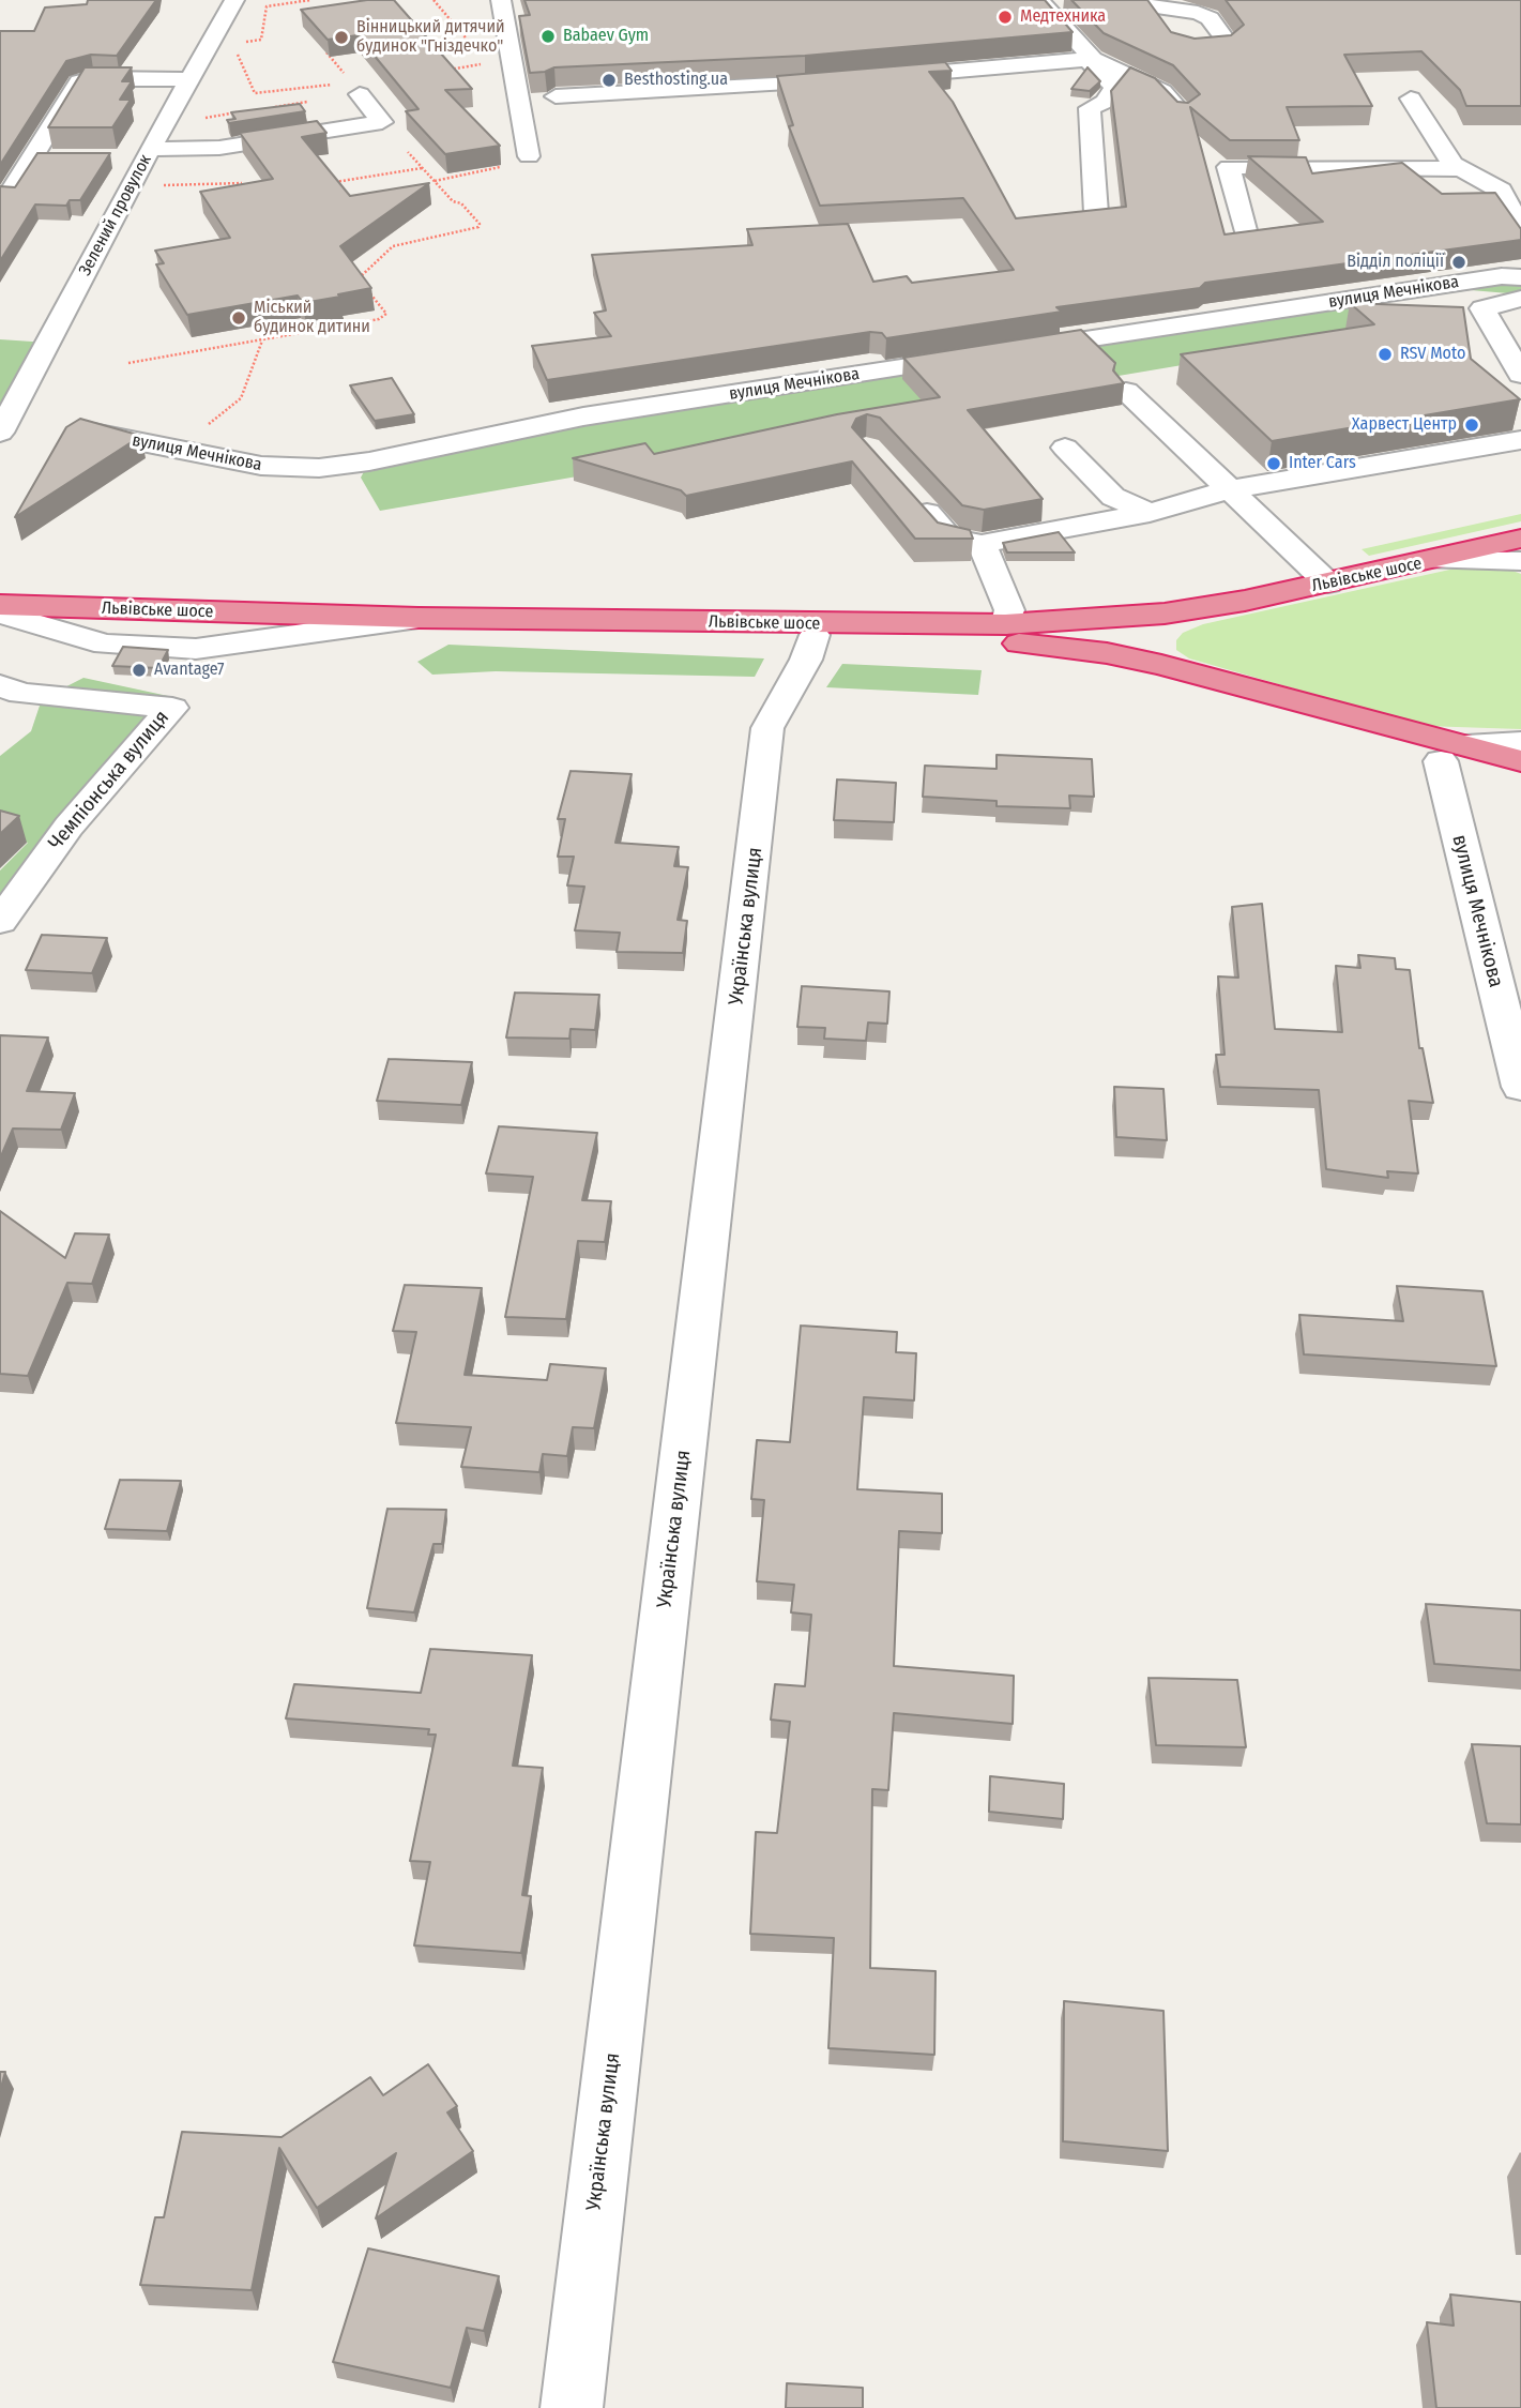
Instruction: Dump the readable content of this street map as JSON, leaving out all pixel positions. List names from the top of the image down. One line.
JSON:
{"streets":{"highway":["Львівське шосе"],"street":["Зелений провулок","вулиця Мечнікова","Чемпіонська вулиця","Українська вулиця"]},"places":["Медтехника","Babaev Gym","Вінницький дитячий будинок \"Гніздечко\"","Besthosting.ua","Відділ поліції","Міський будинок дитини","RSV Moto","Харвест Центр","Inter Cars","Avantage7"]}
